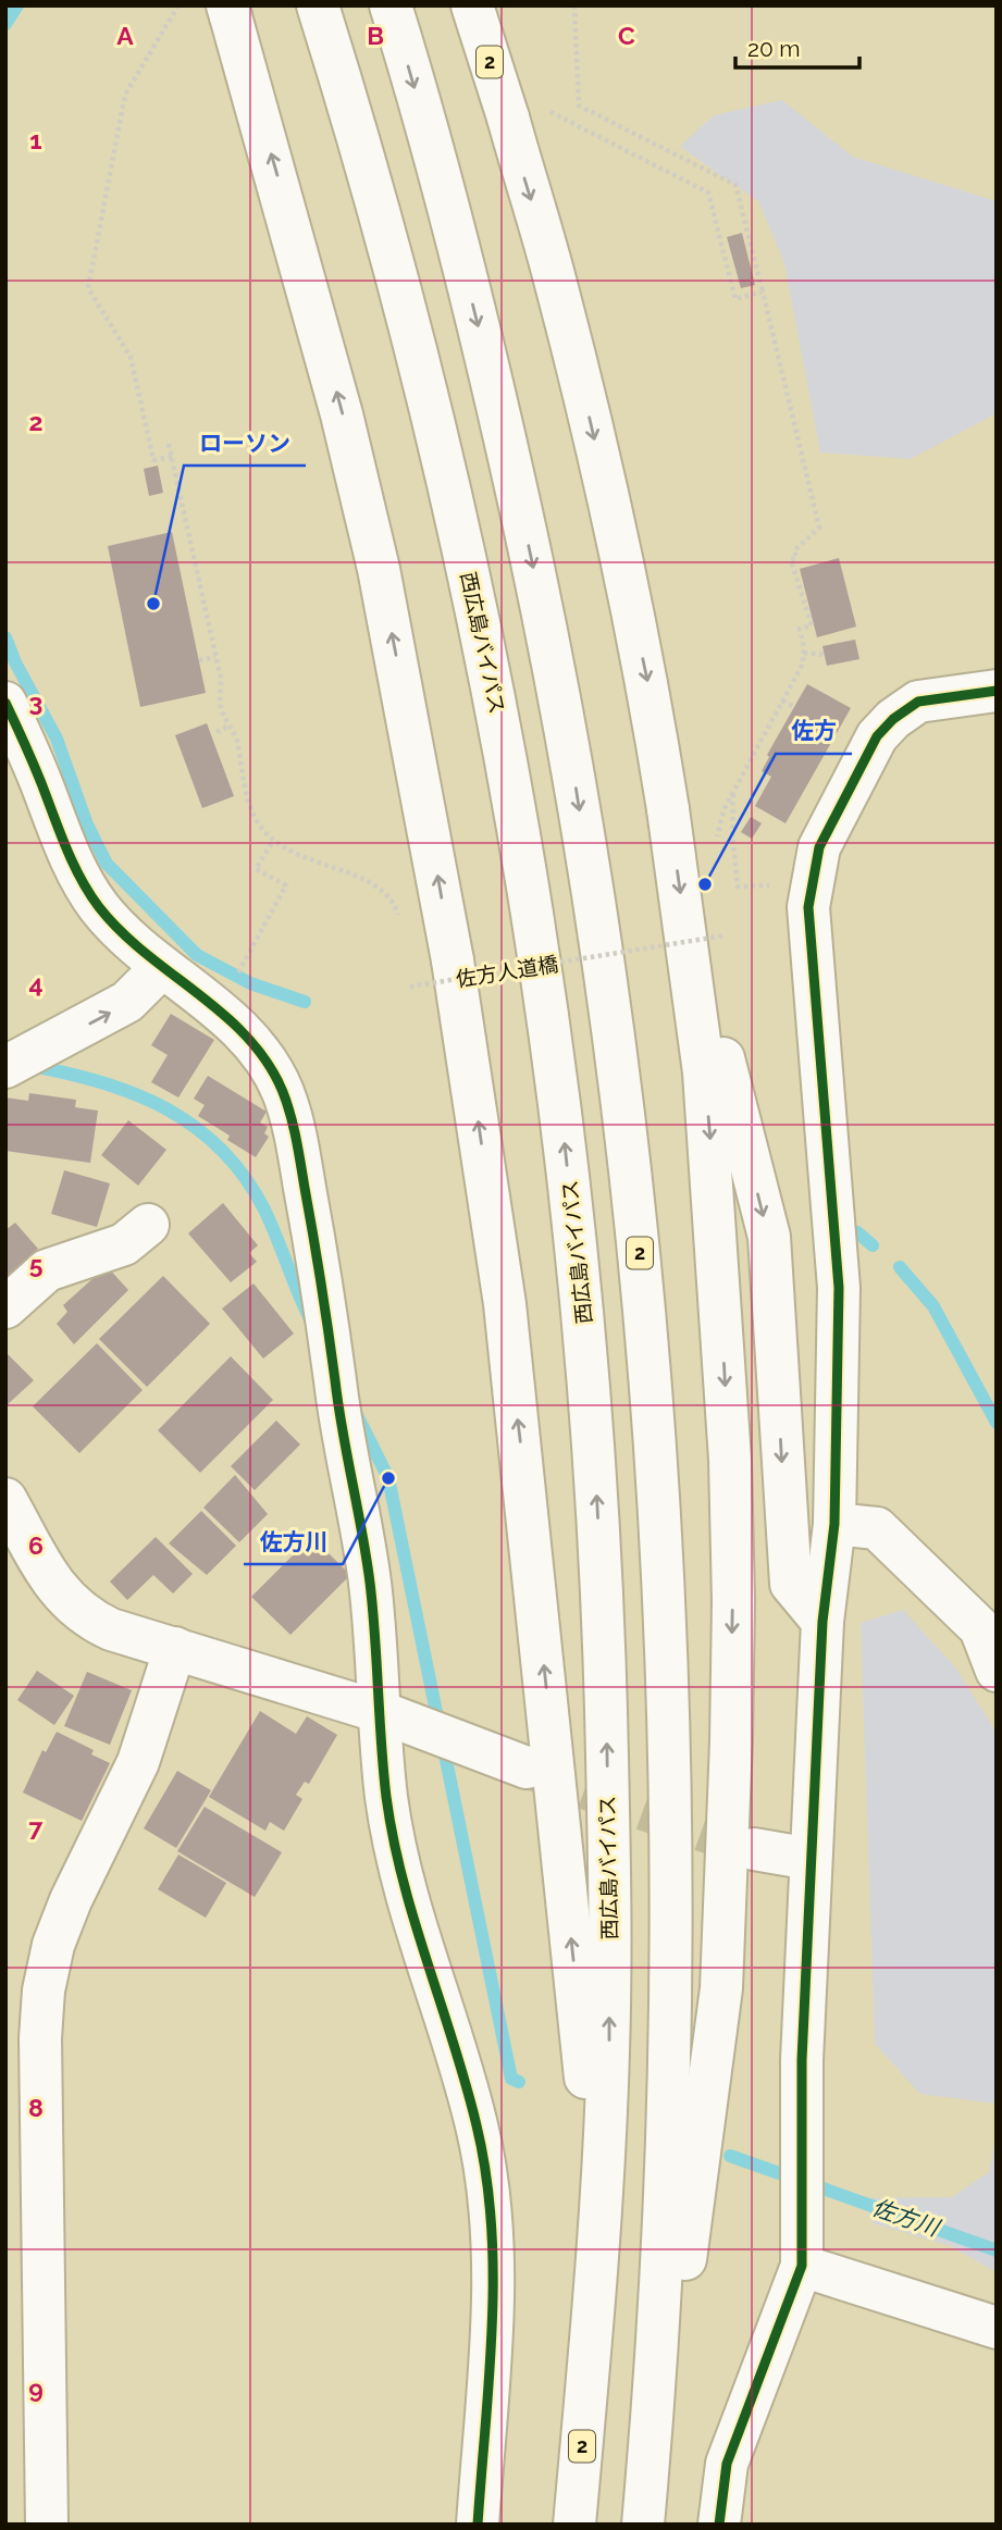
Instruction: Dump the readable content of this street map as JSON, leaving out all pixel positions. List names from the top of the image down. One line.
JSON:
{"streets":{"main road":["2","西広島バイパス"],"path":["佐方人道橋"]},"crossings":[["2","西広島バイパス"]],"water":["佐方川"],"places":["ローソン","佐方","佐方川"],"scale_bar":"20 m","grid":{"columns":["A","B","C"],"rows":["1","2","3","4","5","6","7","8","9"]}}
